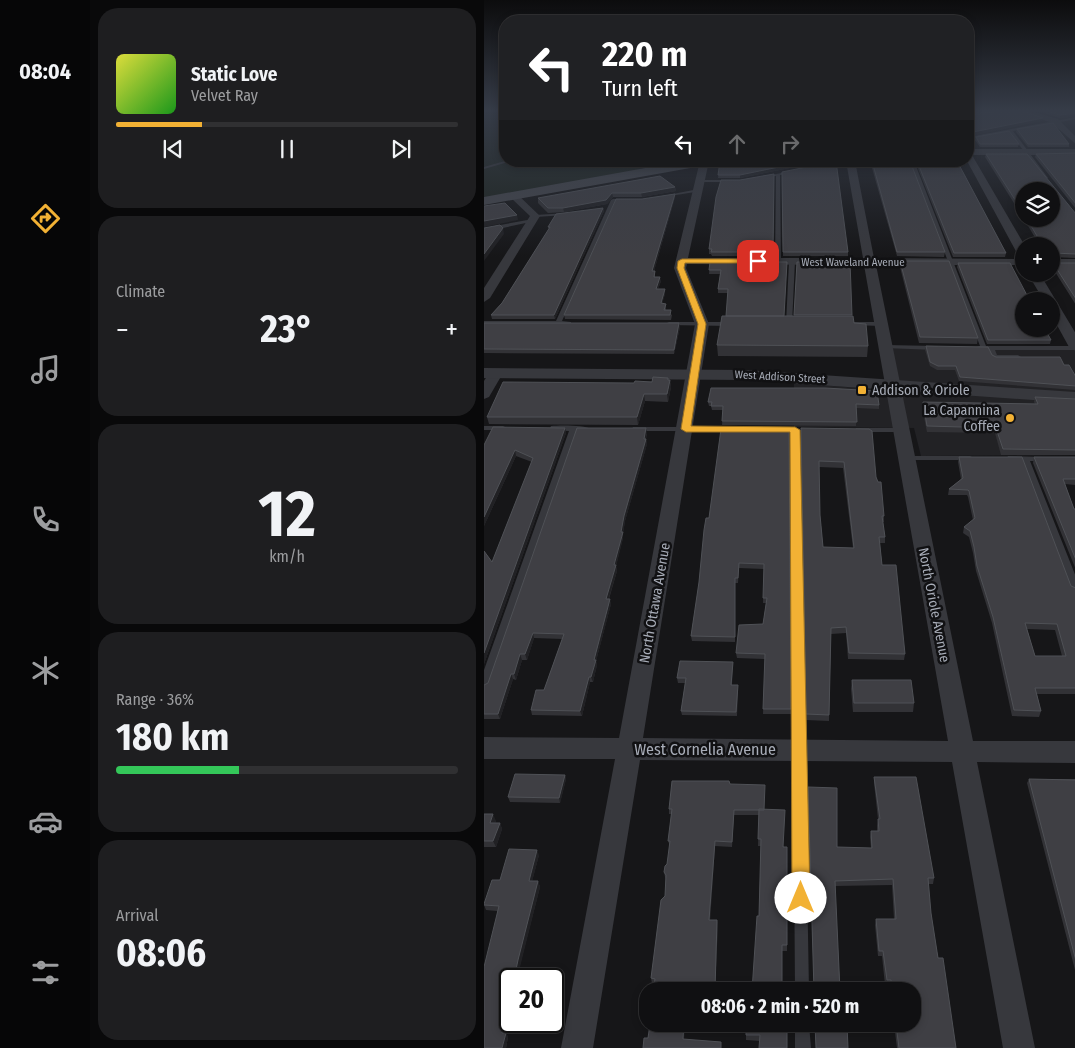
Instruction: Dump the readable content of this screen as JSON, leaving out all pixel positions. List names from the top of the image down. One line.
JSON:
{"streets":{"street":["West Waveland Avenue","West Addison Street","North Ottawa Avenue","North Oriole Avenue","West Cornelia Avenue"]},"crossings":[["West Waveland Avenue","North Oriole Avenue"],["West Addison Street","North Ottawa Avenue"],["West Addison Street","North Oriole Avenue"],["North Ottawa Avenue","West Cornelia Avenue"],["North Oriole Avenue","West Cornelia Avenue"]],"places":{"transit":["Addison & Oriole"],"other":["La Capannina Coffee"]},"page":{"tabs":"08:04","turn":["220 m","Turn left"],"song":["Static Love","Velvet Ray"],"map_buttons":["+","−"],"tile":["Climate",["12","km/h"],["Range · 36%","180 km"],["Arrival","08:06"]],"heat":["−","23°","+"],"limit":"20","trip":"08:06 · 2 min · 520 m"}}
